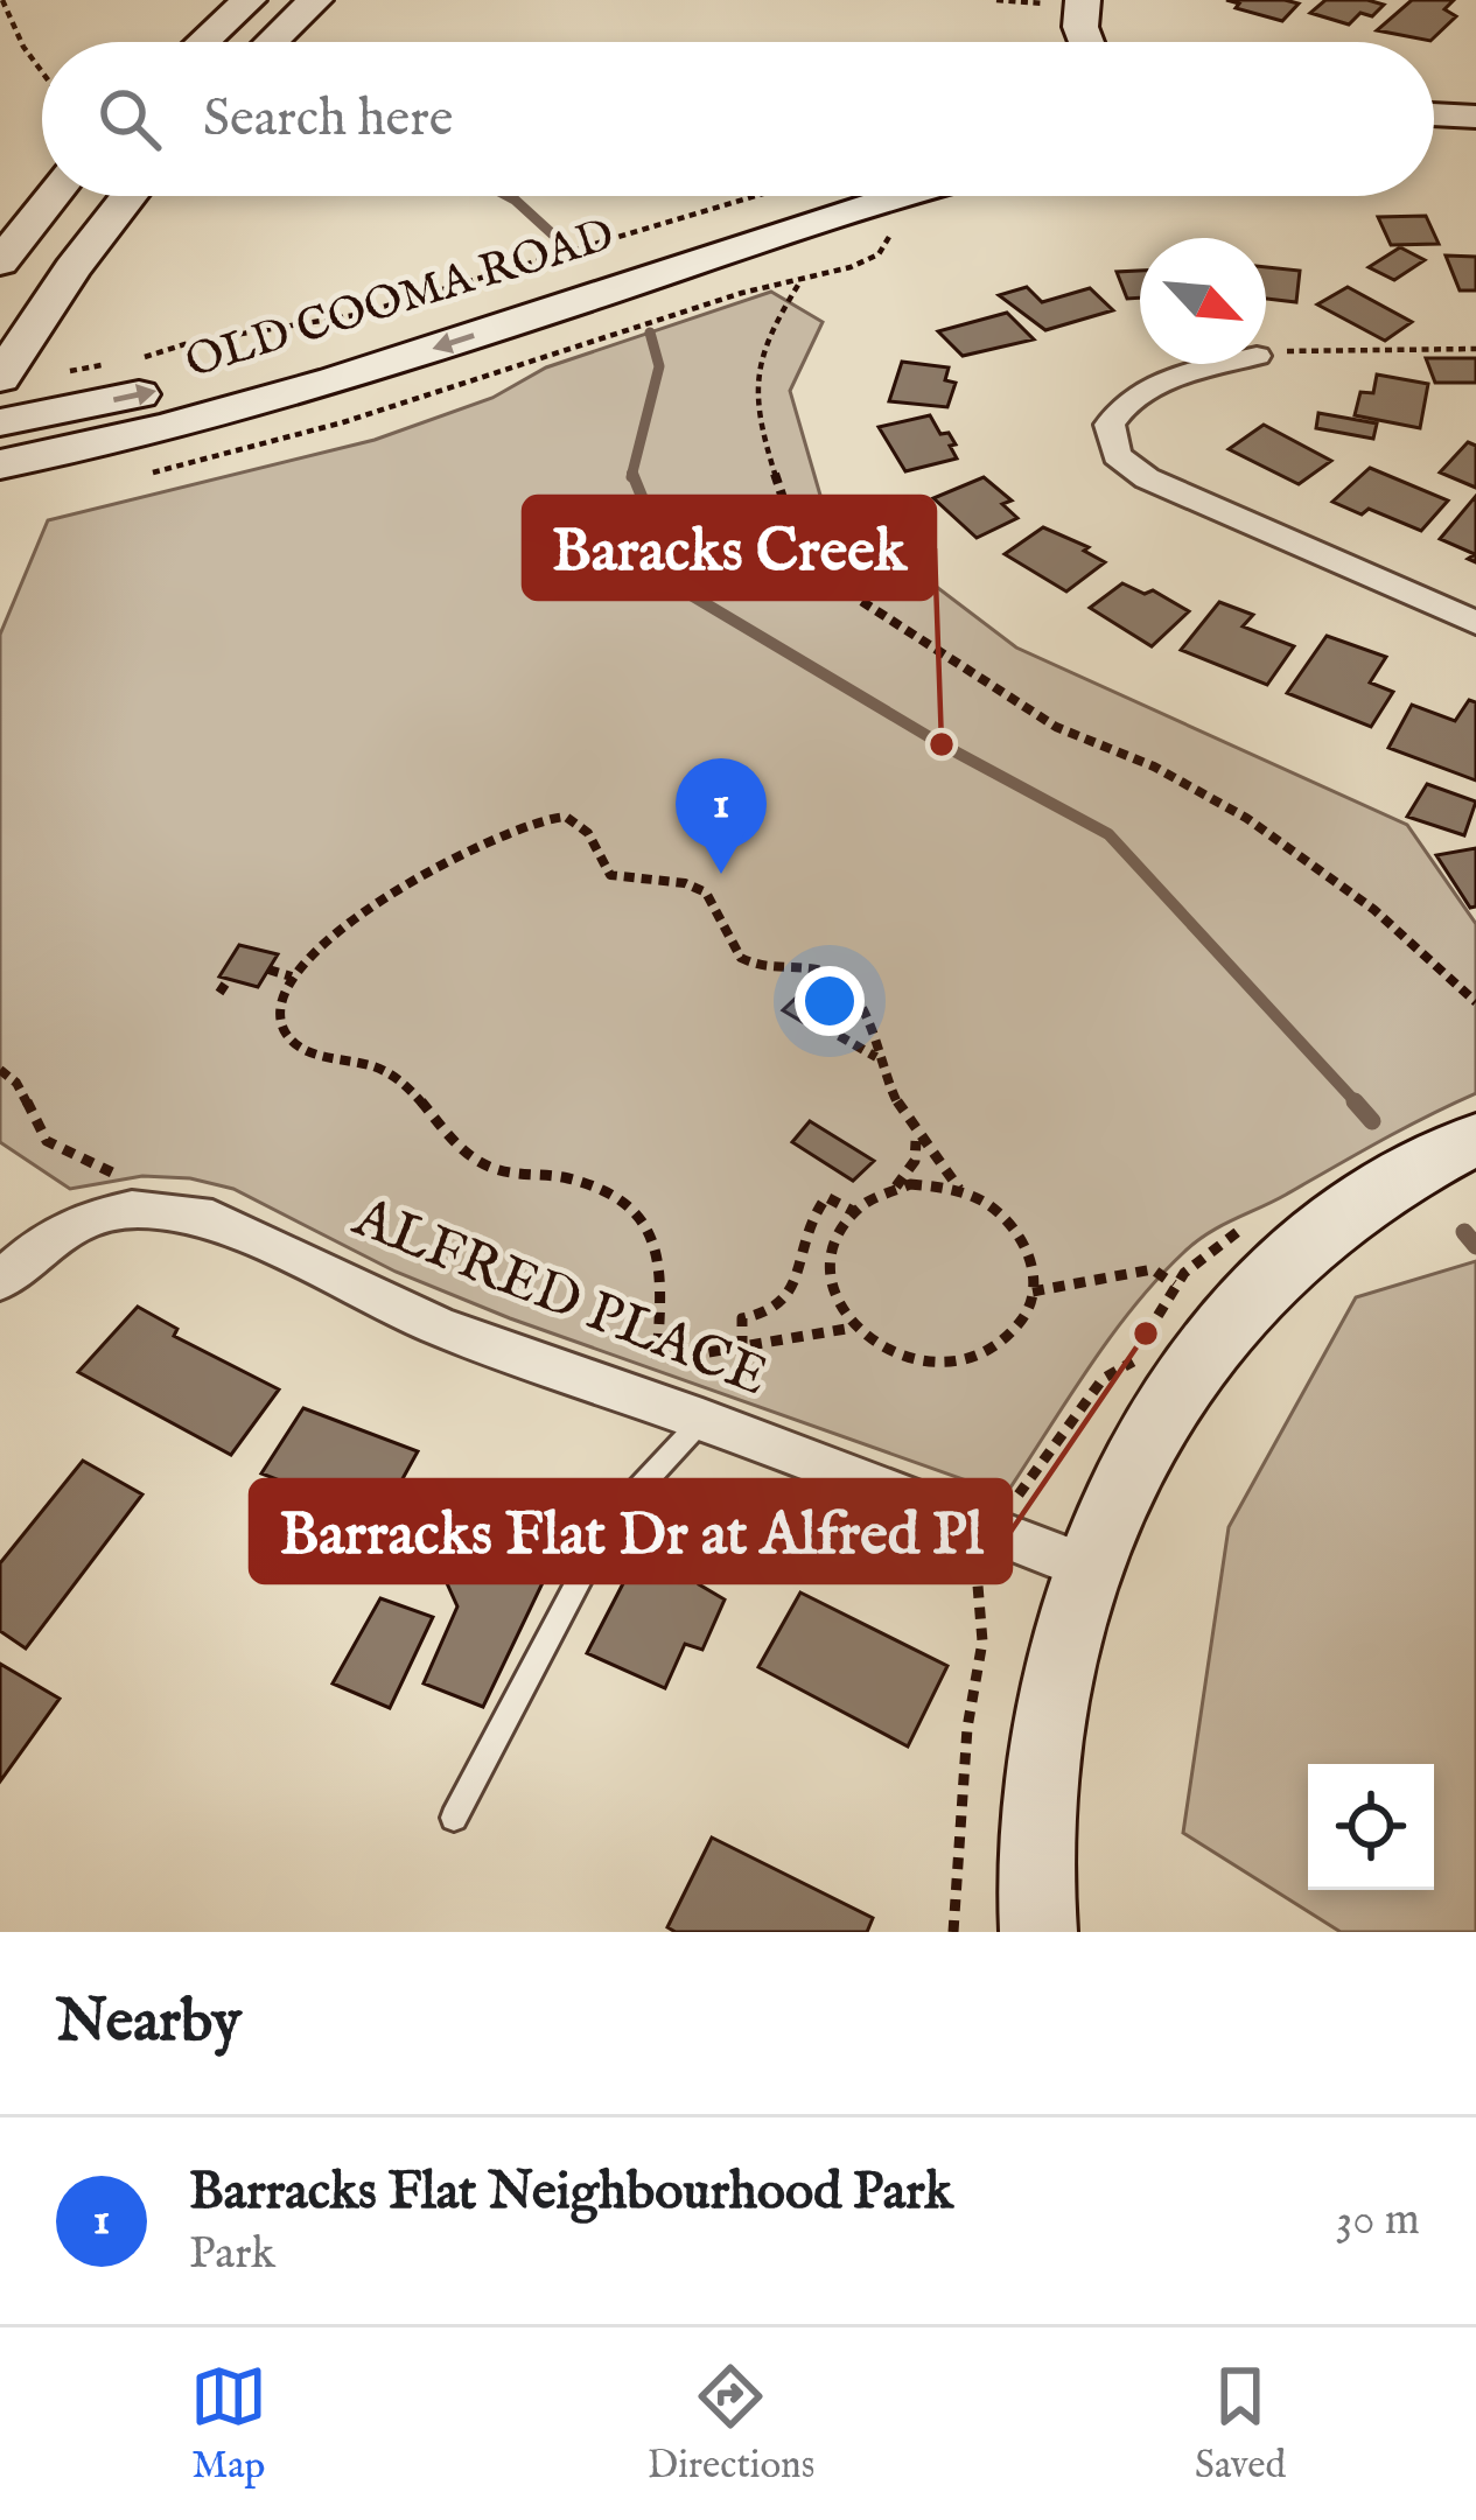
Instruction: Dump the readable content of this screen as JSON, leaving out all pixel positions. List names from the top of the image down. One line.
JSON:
{"streets":{"main road":["OLD COOMA ROAD"],"street":["ALFRED PLACE"]},"places":["Baracks Creek","Barracks Flat Dr at Alfred Pl"],"north":"bottom right","page":{"search":"Search here","pins":"1","heading":"Nearby","list":[{"mark":"1","name":"Barracks Flat Neighbourhood Park","note":"Park","value":"30 m"}],"nav":["Map","Directions","Saved"]}}
